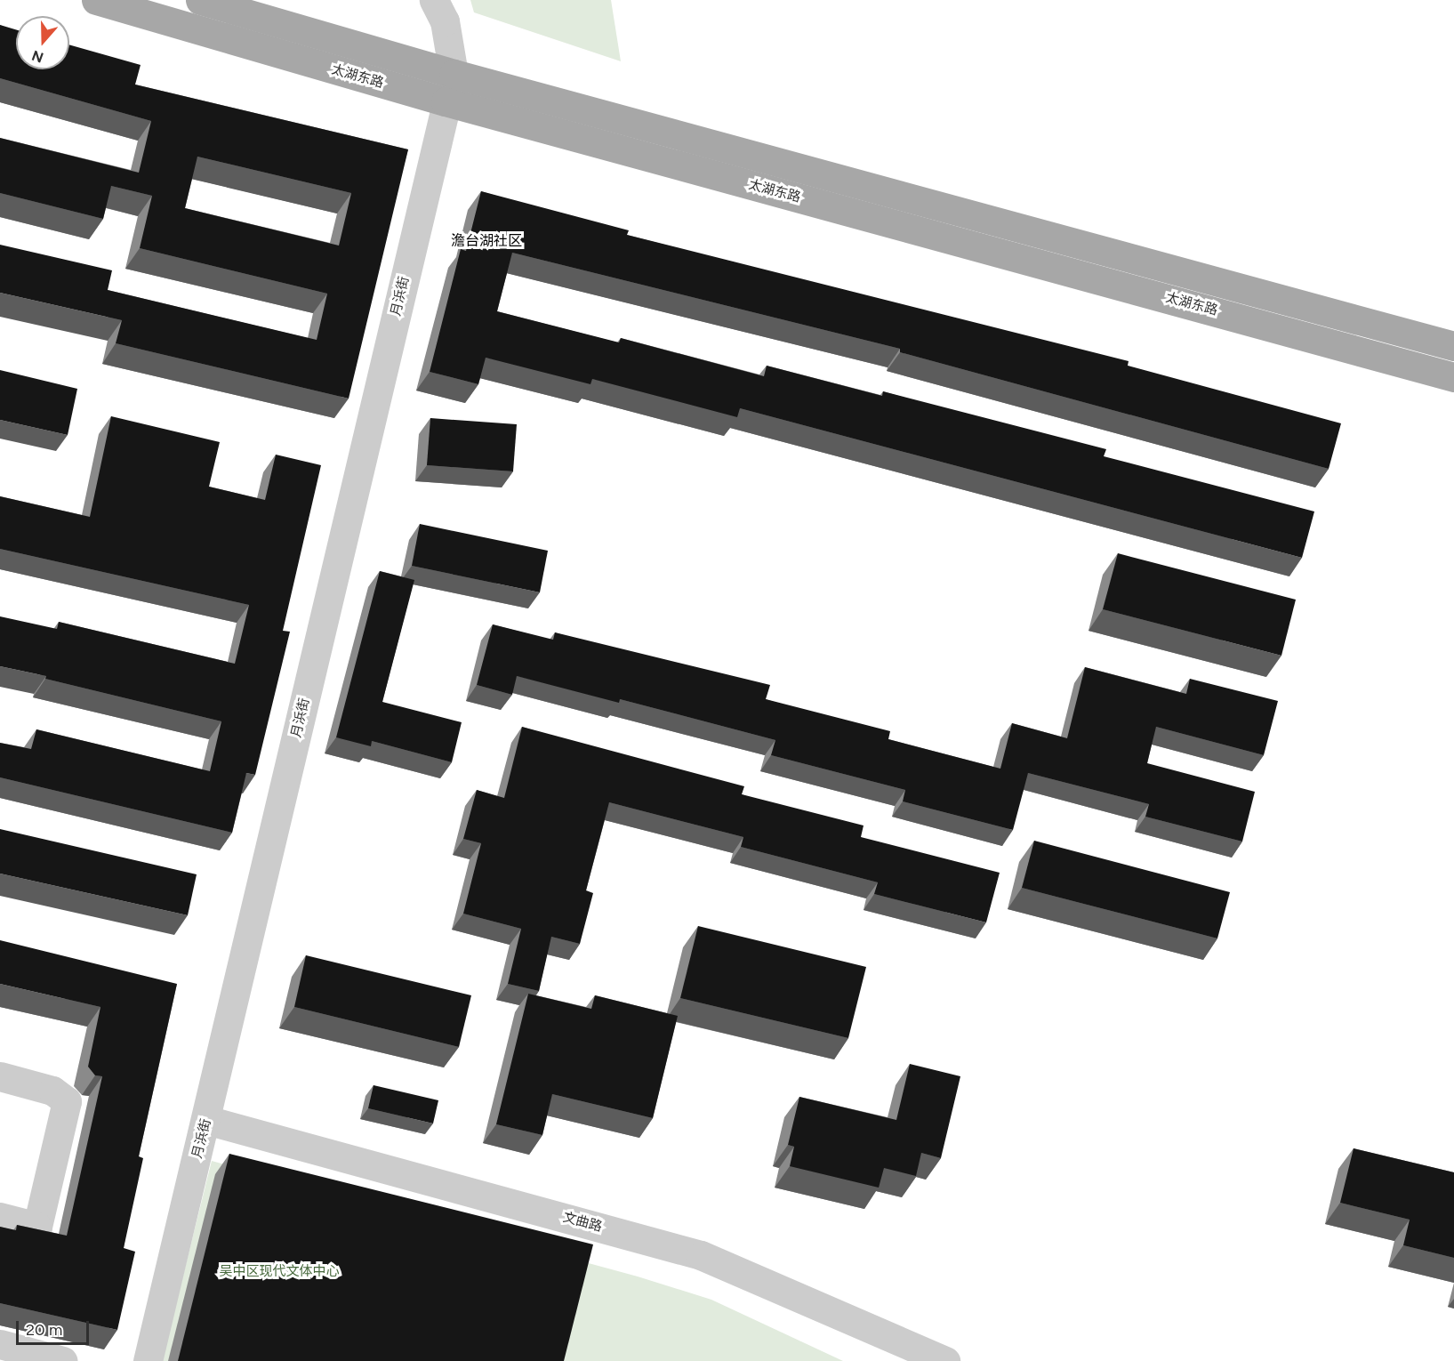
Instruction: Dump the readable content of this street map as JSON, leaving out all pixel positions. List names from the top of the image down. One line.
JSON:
{"streets":{"main road":["太湖东路"],"street":["月浜街","文曲路"]},"crossings":[["太湖东路","月浜街"],["月浜街","文曲路"]],"districts":["澹台湖社区"],"parks":["吴中区现代文体中心"],"scale_bar":"20 m","north":"bottom"}
